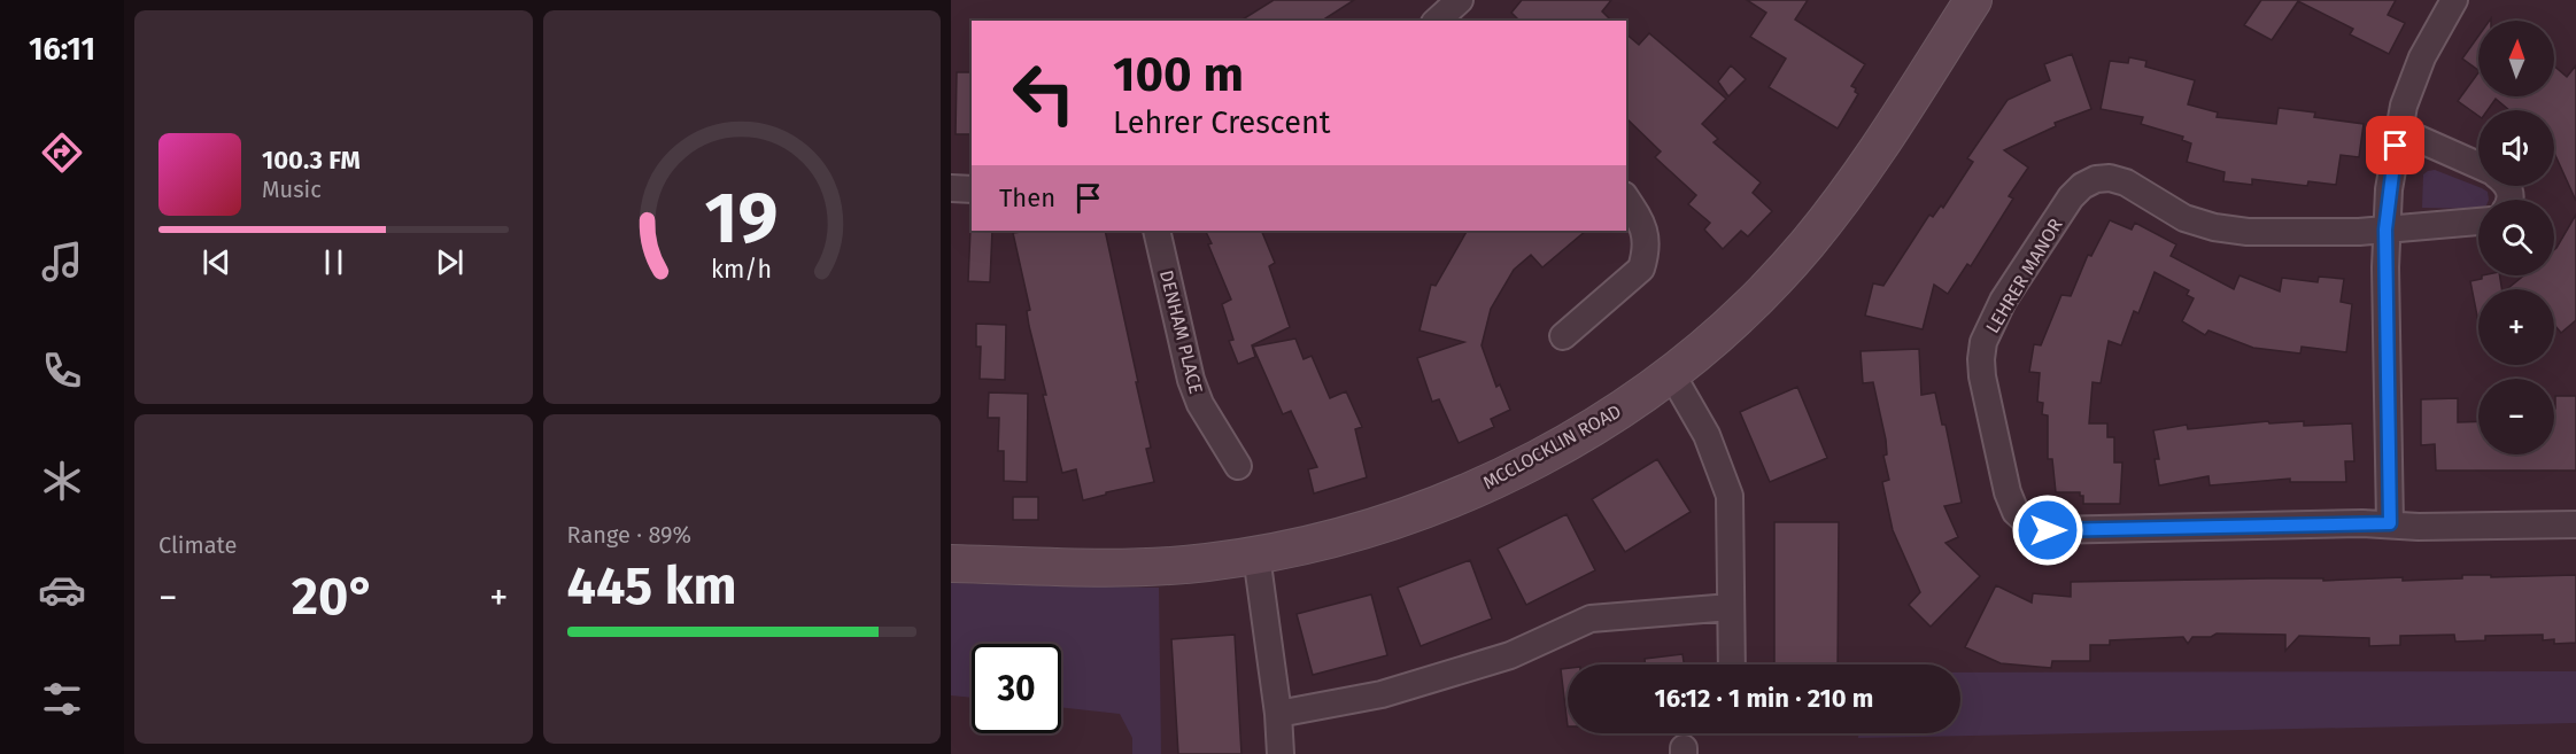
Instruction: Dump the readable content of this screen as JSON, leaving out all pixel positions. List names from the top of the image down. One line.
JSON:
{"streets":{"street":["LEHRER MANOR","DENHAM PLACE","MCCLOCKLIN ROAD"]},"north":"top","page":{"tabs":"16:11","map_buttons":["+","−"],"turn":["100 m","Lehrer Crescent"],"song":["100.3 FM","Music"],"then":"Then","tile":["Climate",["Range · 89%","445 km"]],"heat":["−","20°","+"],"limit":"30","trip":"16:12 · 1 min · 210 m","gauge":["19","km/h"]}}
